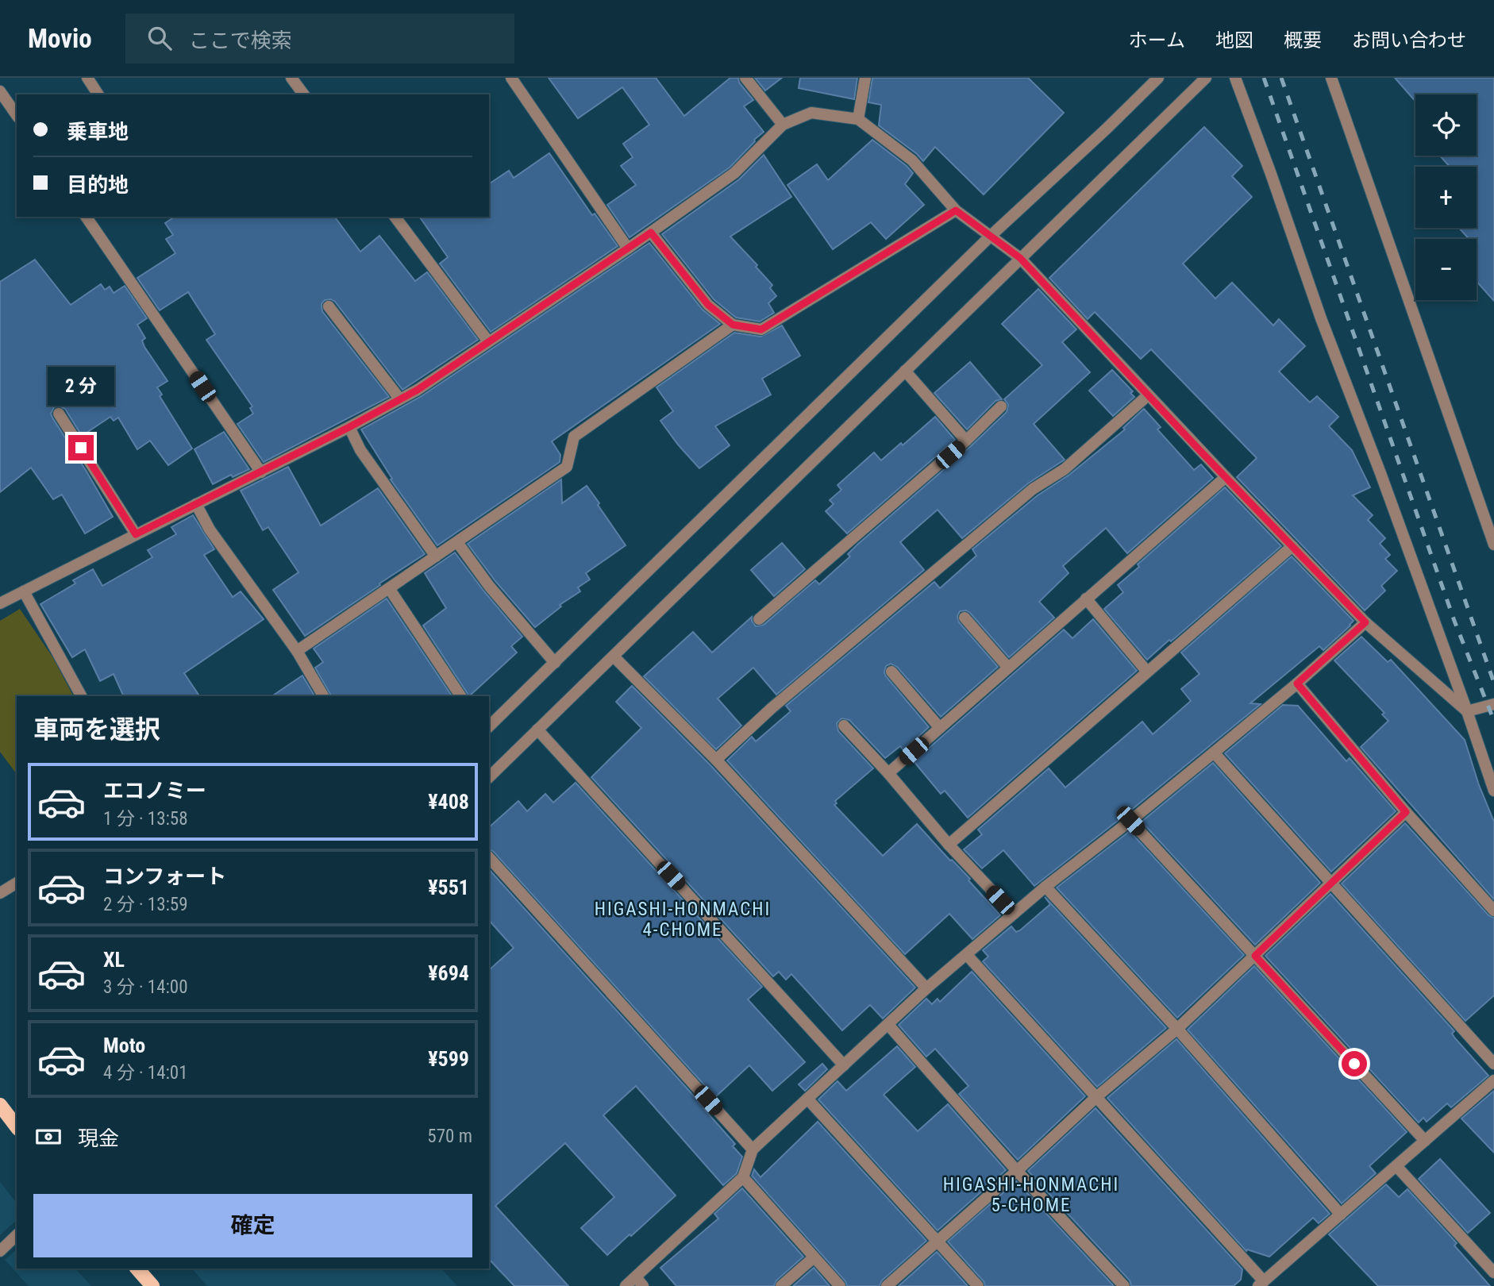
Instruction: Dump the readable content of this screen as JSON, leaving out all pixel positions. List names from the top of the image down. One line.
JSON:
{"districts":["HIGASHI-HONMACHI 4-CHOME","HIGASHI-HONMACHI 5-CHOME"],"page":{"header":"Movio","search":"ここで検索","nav":["ホーム","地図","概要","お問い合わせ"],"map_buttons":["+","−"],"banner":["乗車地","目的地"],"bubble":"2 分","heading":"車両を選択","list":[{"name":"エコノミー","note":"1 分 · 13:58","value":"¥408"},{"name":"コンフォート","note":"2 分 · 13:59","value":"¥551"},{"name":"XL","note":"3 分 · 14:00","value":"¥694"},{"name":"Moto","note":"4 分 · 14:01","value":"¥599"}],"pay":["現金","570 m"],"buttons":"確定"}}
